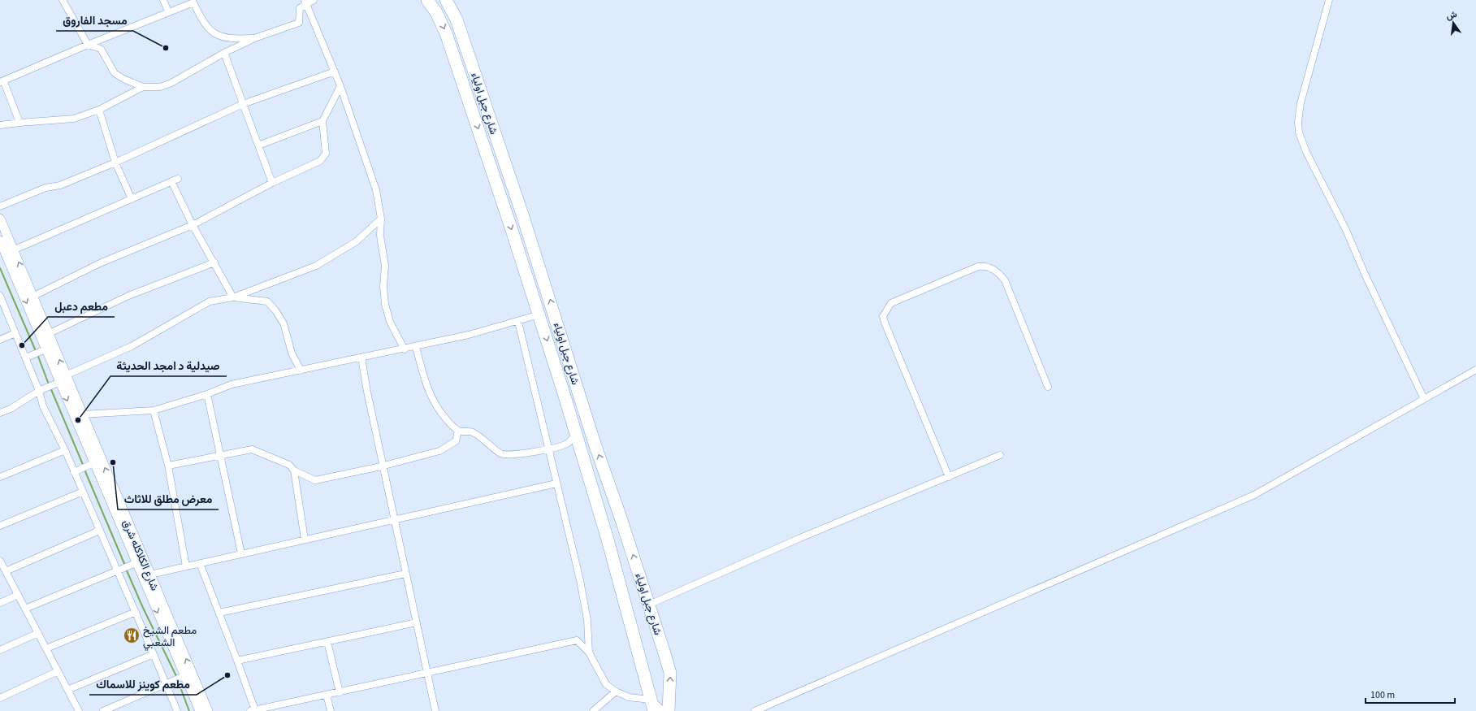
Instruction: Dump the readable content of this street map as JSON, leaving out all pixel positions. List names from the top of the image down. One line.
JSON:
{"streets":{"highway":["شارع جبل اولياء"],"street":["شارع الكلاكله شرق"]},"places":{"other":["مسجد الفاروق","مطعم دعبل","صيدلية د امجد الحديثة","معرض مطلق للاثاث","مطعم كوينز للاسماك"],"restaurant":["مطعم الشيخ الشعبي"]},"scale_bar":"100 m","north":"top"}
